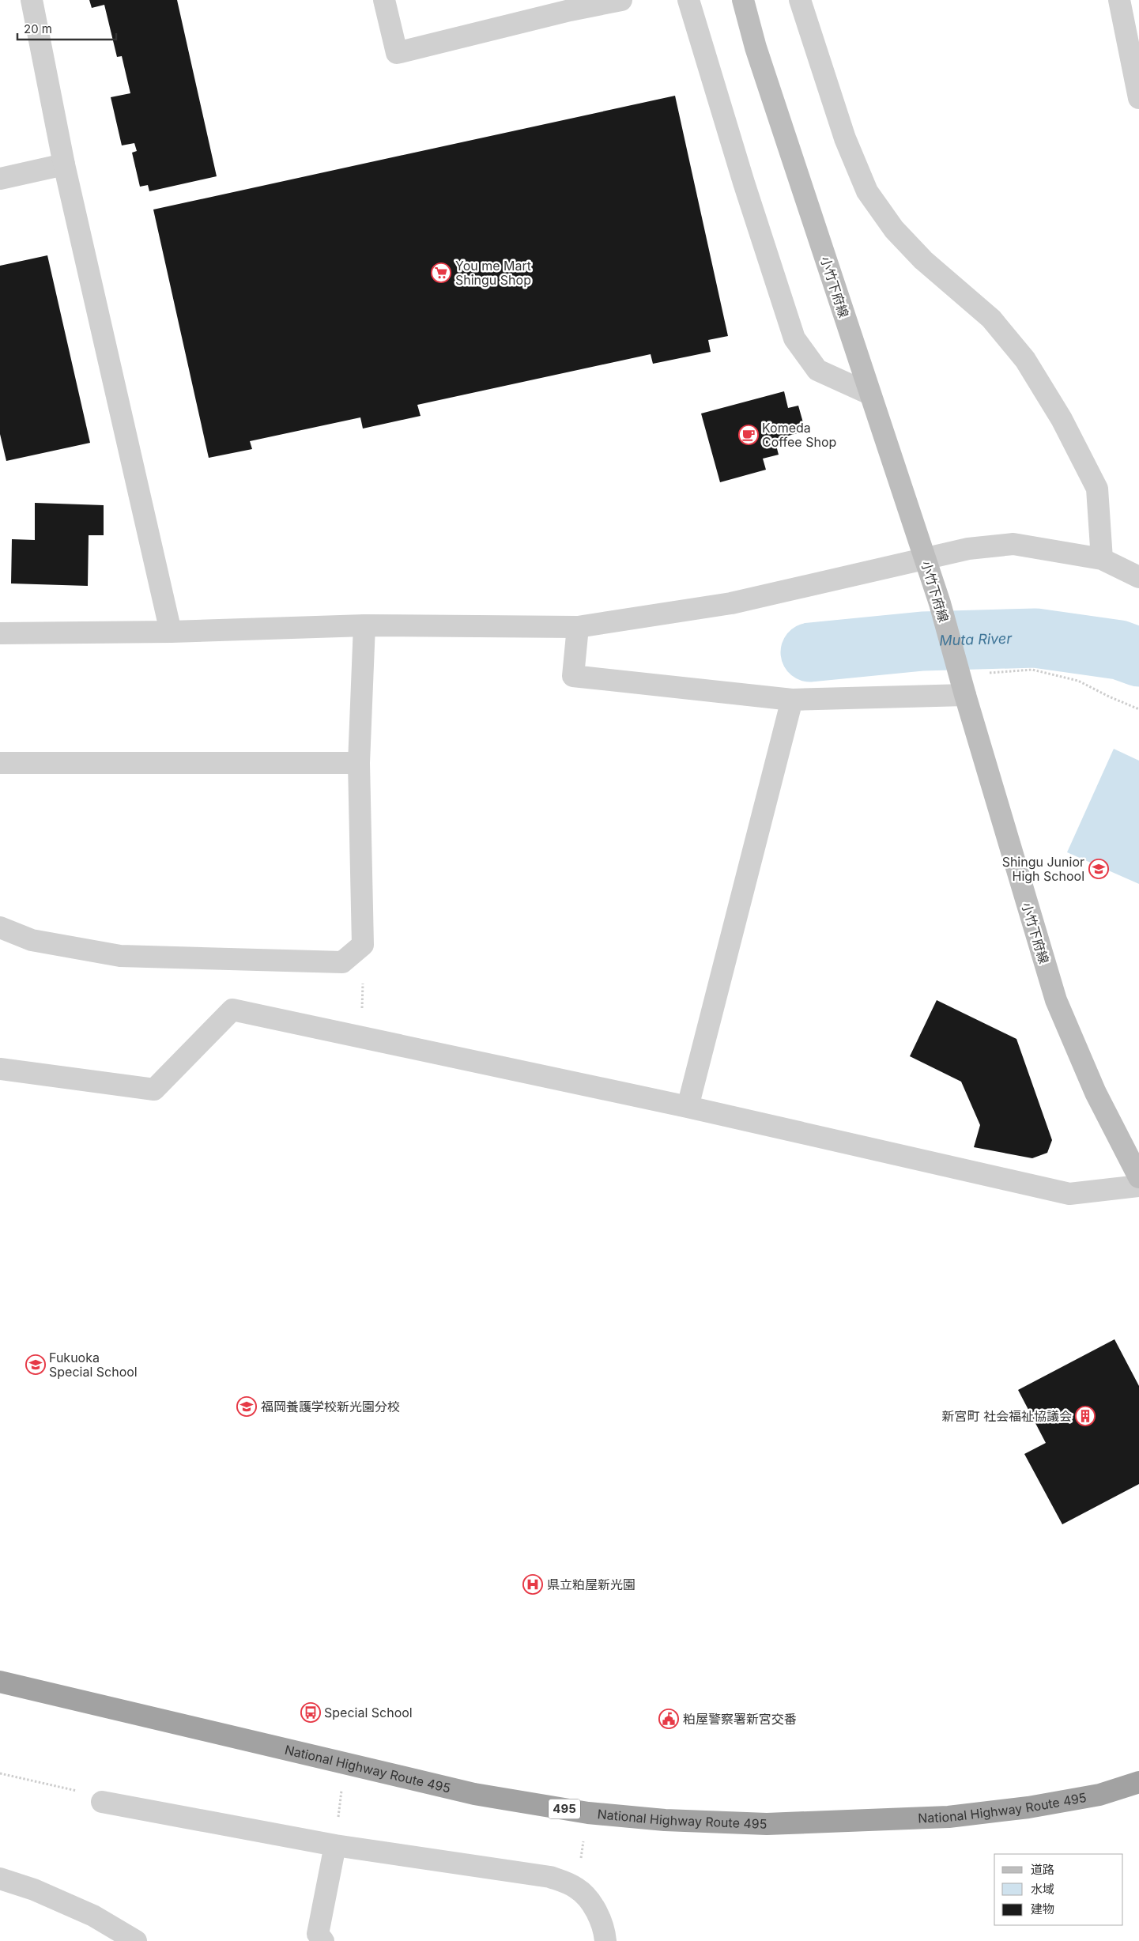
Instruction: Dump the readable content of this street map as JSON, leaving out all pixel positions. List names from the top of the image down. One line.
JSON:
{"streets":{"highway":["National Highway Route 495","495"],"main road":["小竹下府線"]},"water":["Muta River"],"places":{"supermarket":["You me Mart Shingu Shop"],"cafe":["Komeda Coffee Shop"],"school or university":["Shingu Junior High School","Fukuoka Special School","福岡養護学校新光園分校"],"building":["新宮町 社会福祉協議会"],"hospital":["県立粕屋新光園"],"bus stop":["Special School"],"public building":["粕屋警察署新宮交番"]},"legend":["道路","水域","建物"],"scale_bar":"20 m"}
